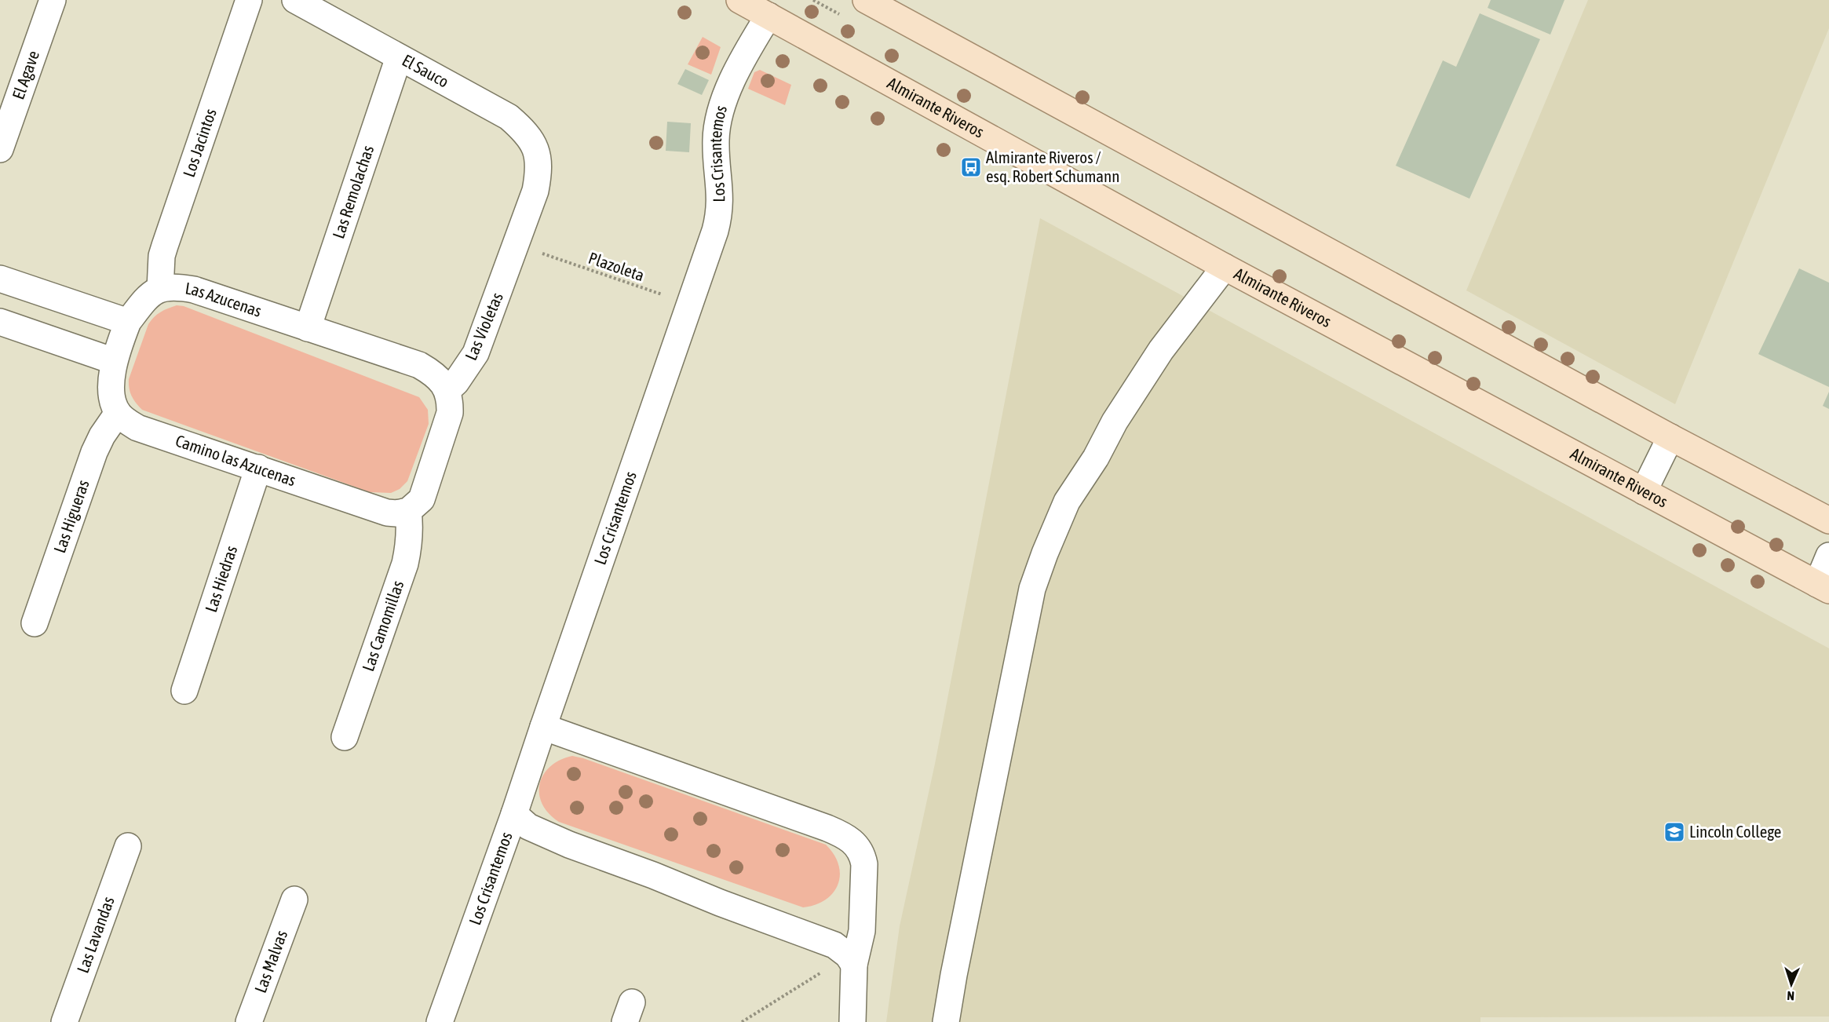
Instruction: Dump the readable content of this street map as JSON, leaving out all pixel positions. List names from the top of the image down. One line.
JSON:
{"streets":{"main road":["Almirante Riveros"],"street":["El Sauco","El Agave","Los Jacintos","Los Crisantemos","Las Remolachas","Las Azucenas","Las Violetas","Camino las Azucenas","Las Higueras","Las Hiedras","Las Camomillas","Las Lavandas","Las Malvas"],"path":["Plazoleta"]},"crossings":[["El Sauco","Las Remolachas"],["El Sauco","Las Violetas"],["Almirante Riveros","Los Crisantemos"],["Los Jacintos","Las Azucenas"],["Los Crisantemos","Plazoleta"],["Las Remolachas","Las Azucenas"],["Plazoleta","Las Violetas"],["Las Azucenas","Las Violetas"],["Camino las Azucenas","Las Higueras"],["Camino las Azucenas","Las Hiedras"],["Camino las Azucenas","Las Camomillas"]],"places":{"bus stop":["Almirante Riveros / esq. Robert Schumann"],"school or university":["Lincoln College"]},"north":"bottom"}
